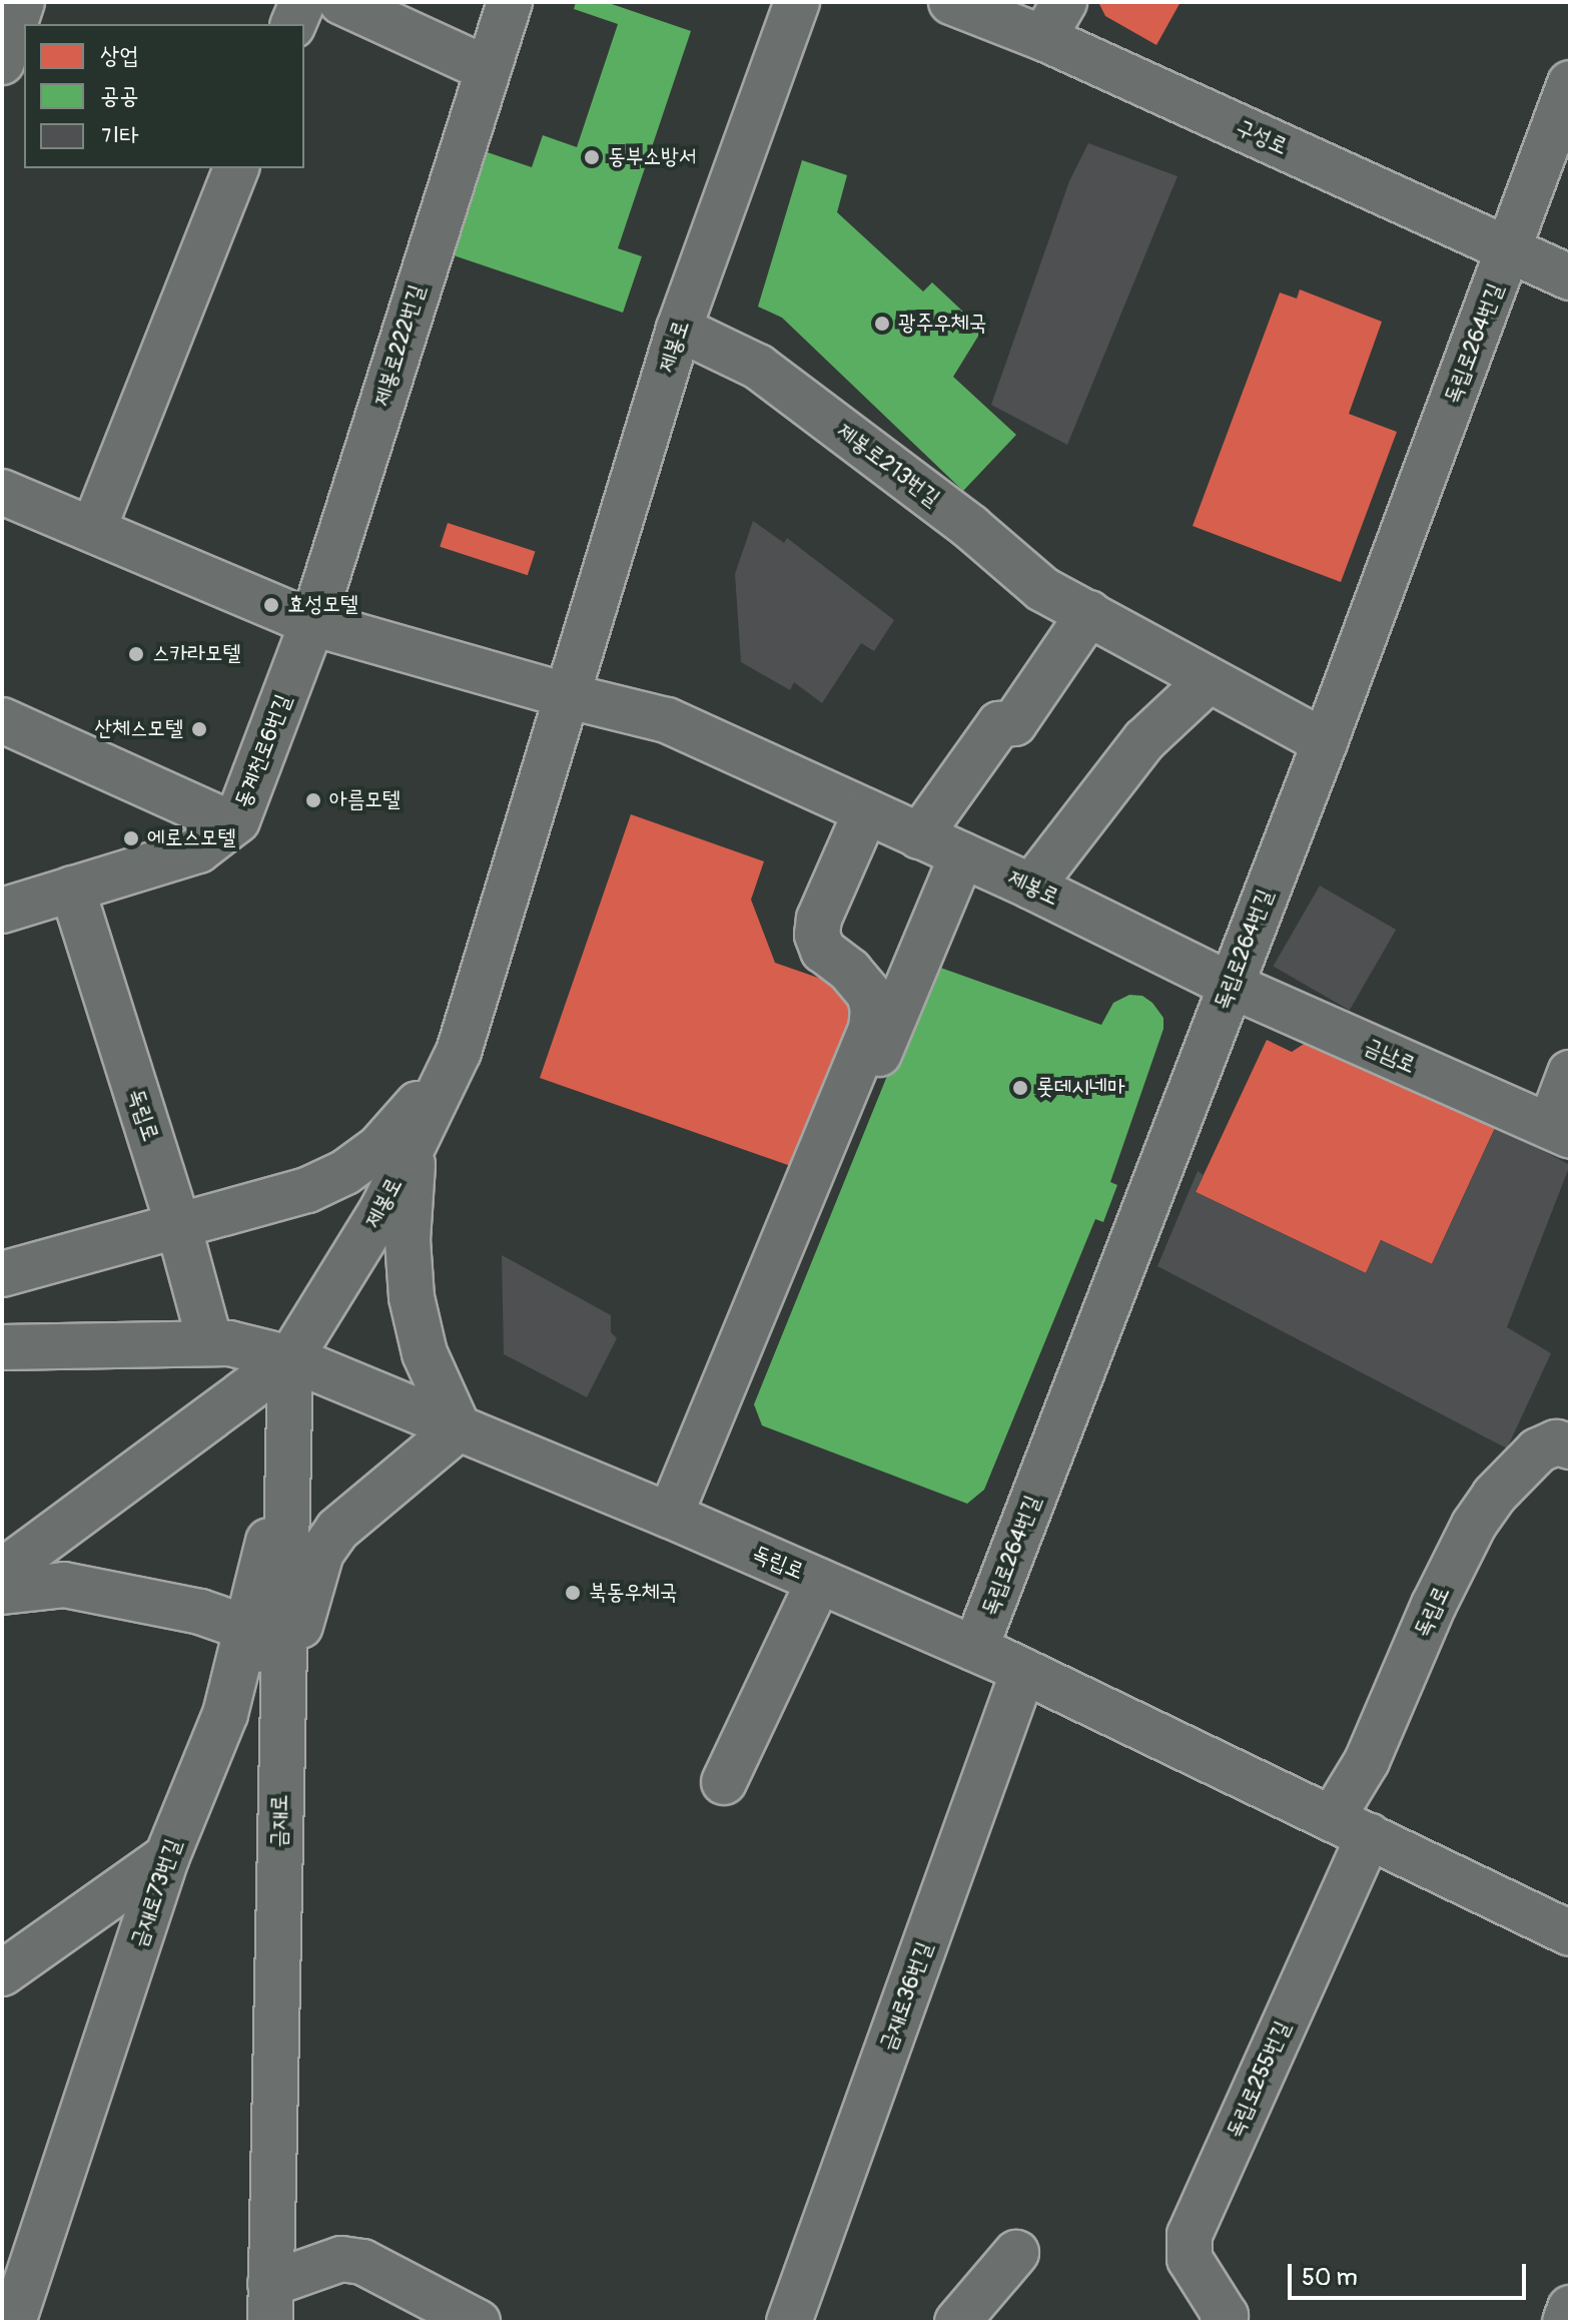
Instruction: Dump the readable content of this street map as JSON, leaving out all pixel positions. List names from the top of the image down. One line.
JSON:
{"streets":{"street":["구성로","독립로264번길","제봉로222번길","제봉로","제봉로213번길","동계천로6번길","금남로","독립로","금재로","금재로73번길","금재로36번길","독립로255번길"]},"crossings":[["구성로","독립로264번길"],["독립로264번길","제봉로"],["독립로264번길","제봉로213번길"],["독립로264번길","금남로"],["독립로264번길","독립로"],["제봉로222번길","동계천로6번길"],["제봉로","제봉로213번길"],["제봉로","금남로"],["제봉로","독립로"],["제봉로","금재로"],["동계천로6번길","독립로"],["독립로","금재로"],["독립로","금재로36번길"],["독립로","독립로255번길"],["금재로","금재로73번길"]],"places":["동부소방서","광주우체국","효성모텔","스카라모텔","산체스모텔","아름모텔","에로스모텔","롯데시네마","북동우체국"],"legend":["상업","공공","기타"],"scale_bar":"50 m"}
